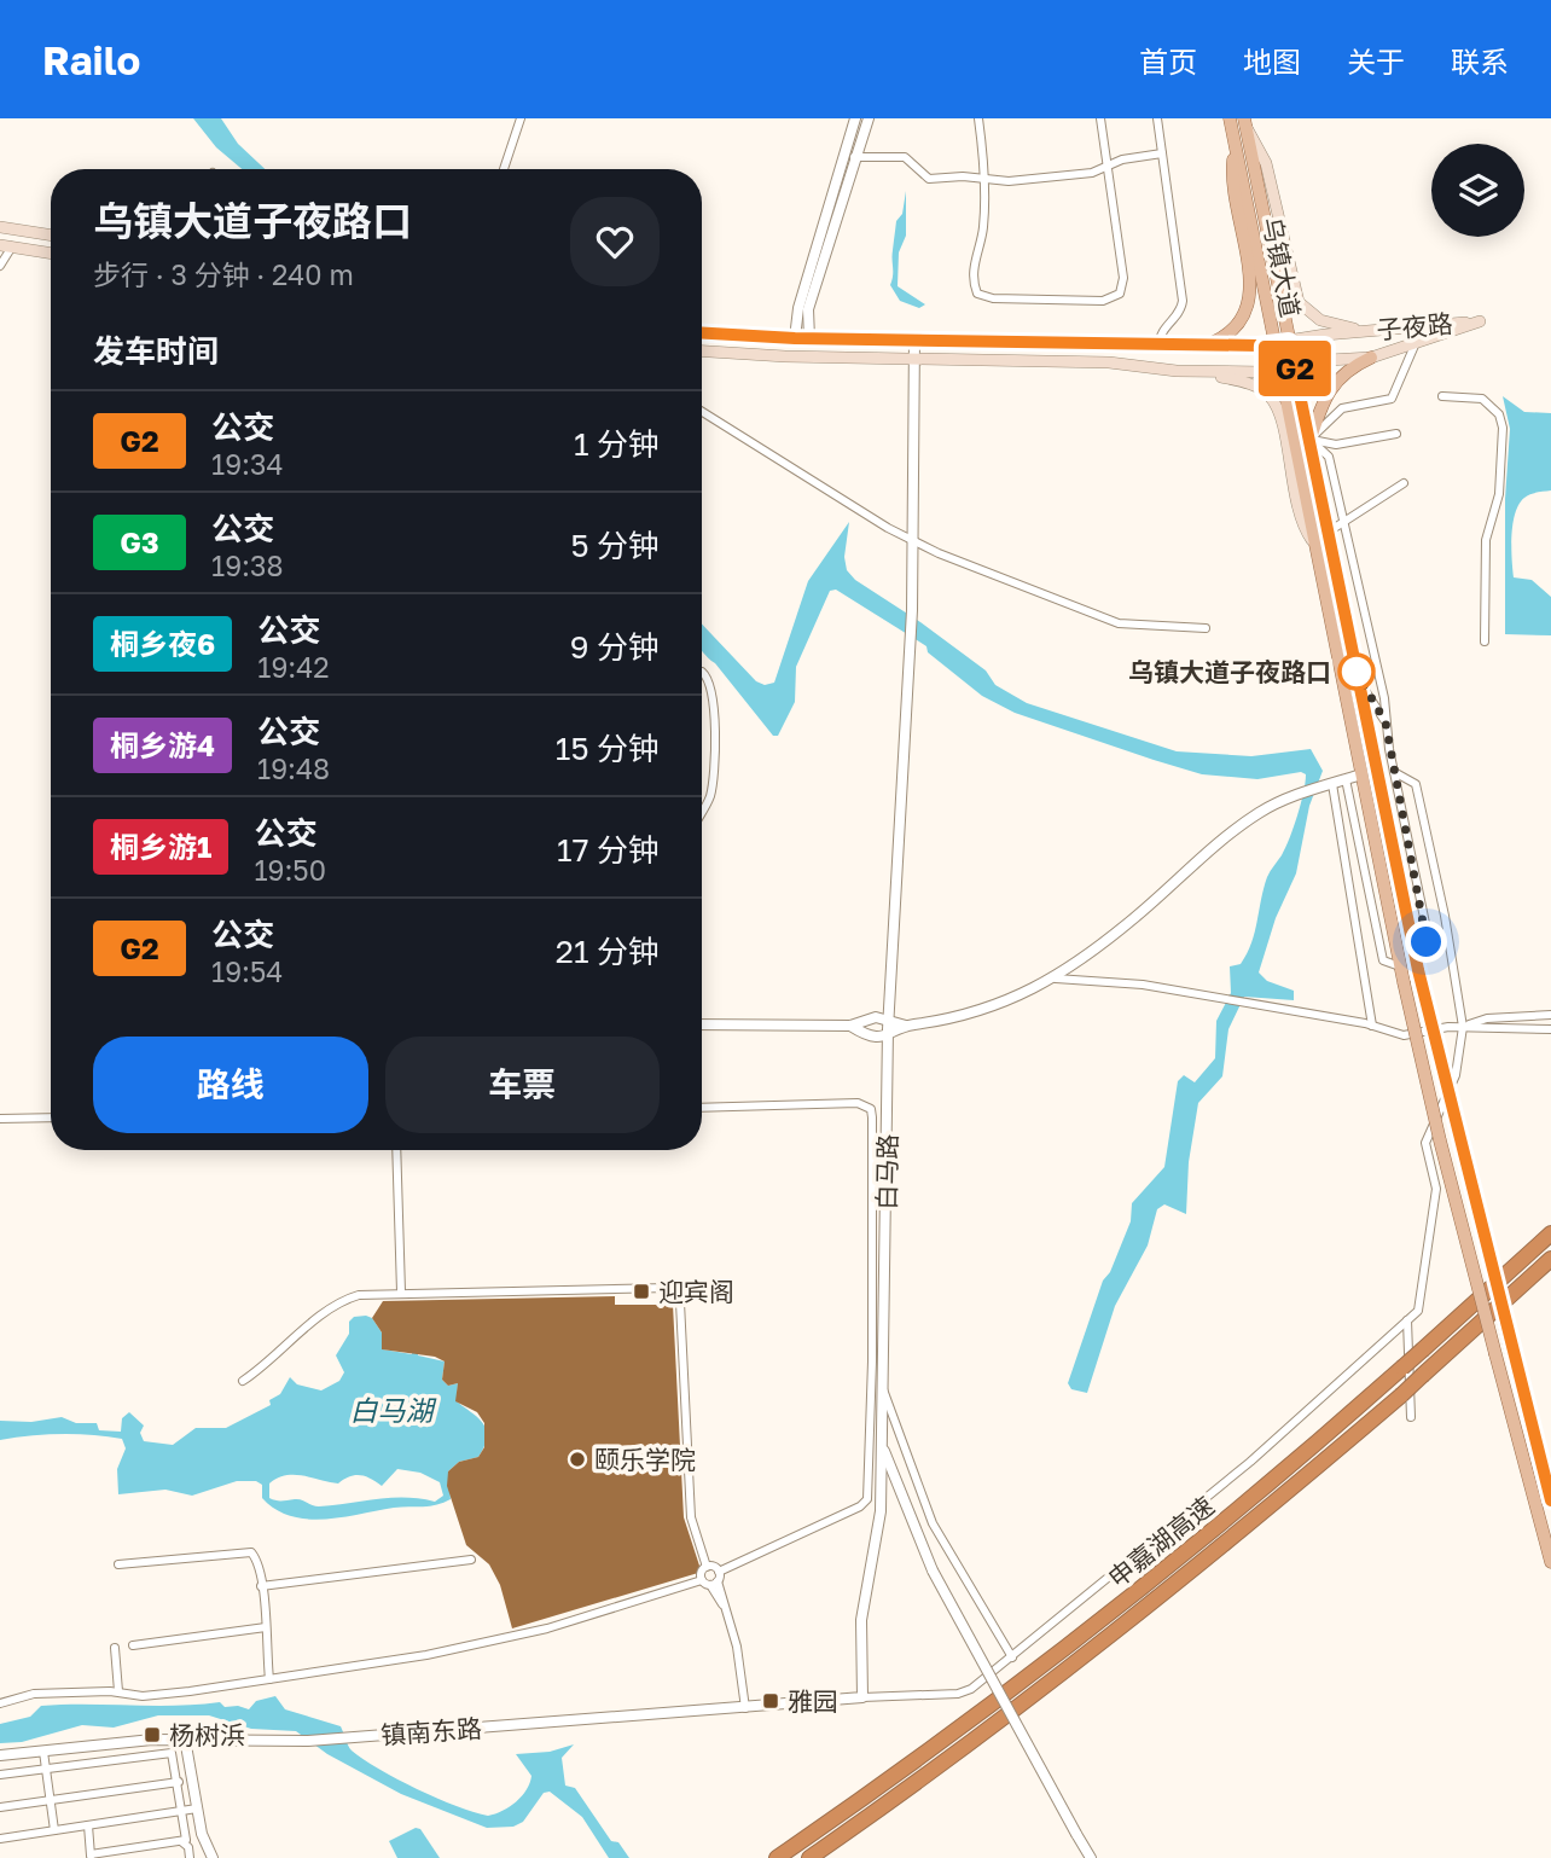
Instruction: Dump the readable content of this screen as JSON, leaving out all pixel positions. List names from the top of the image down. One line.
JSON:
{"streets":{"highway":["申嘉湖高速"],"main road":["乌镇大道","子夜路"],"street":["白马路","镇南东路"]},"crossings":[["乌镇大道","子夜路"],["子夜路","白马路"],["白马路","镇南东路"]],"water":["白马湖"],"places":{"other":["乌镇大道子夜路口","颐乐学院"],"transit":["迎宾阁","雅园","杨树浜"]},"lines":["bus line G2"],"page":{"header":"Railo","nav":["首页","地图","关于","联系"],"on_map":"G2","heading":[["乌镇大道子夜路口","步行 · 3 分钟 · 240 m"],"发车时间"],"list":[{"mark":"G2","name":"公交","note":"19:34","value":"1 分钟"},{"mark":"G3","name":"公交","note":"19:38","value":"5 分钟"},{"mark":"桐乡夜6","name":"公交","note":"19:42","value":"9 分钟"},{"mark":"桐乡游4","name":"公交","note":"19:48","value":"15 分钟"},{"mark":"桐乡游1","name":"公交","note":"19:50","value":"17 分钟"},{"mark":"G2","name":"公交","note":"19:54","value":"21 分钟"}],"buttons":["路线","车票"]}}
